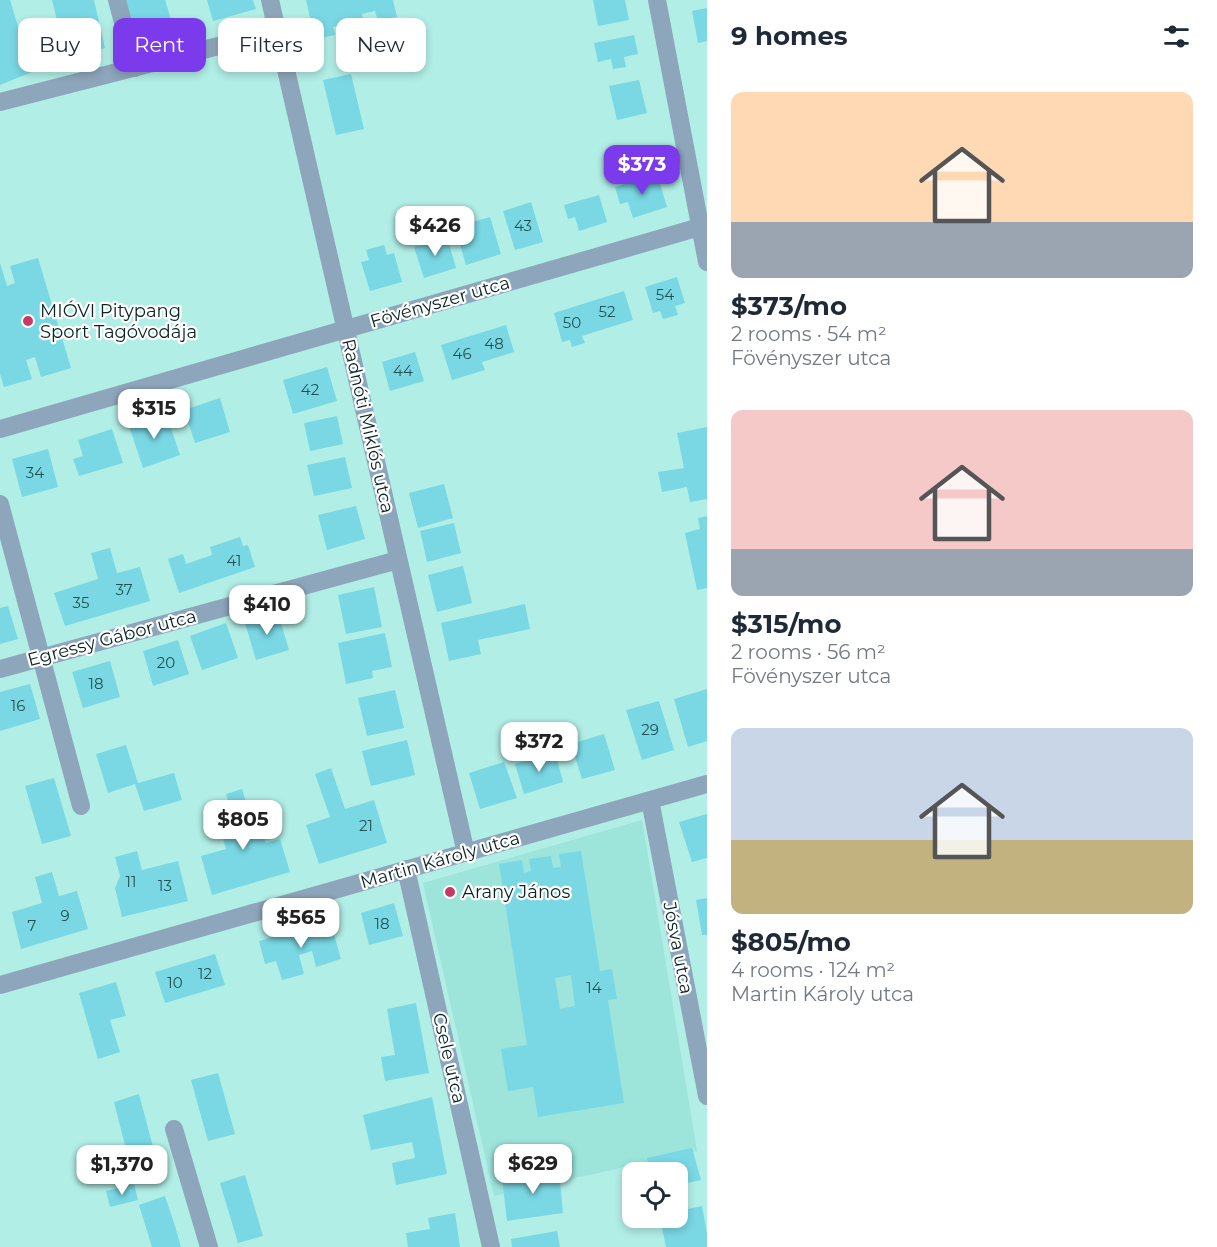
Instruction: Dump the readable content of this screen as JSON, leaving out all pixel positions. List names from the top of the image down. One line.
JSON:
{"streets":{"street":["Fövényszer utca","Radnóti Miklós utca","Egressy Gábor utca","Martin Károly utca","Jósva utca","Csele utca"]},"crossings":[["Fövényszer utca","Radnóti Miklós utca"],["Radnóti Miklós utca","Egressy Gábor utca"],["Radnóti Miklós utca","Martin Károly utca"],["Martin Károly utca","Jósva utca"],["Martin Károly utca","Csele utca"]],"places":["MIÓVI Pitypang Sport Tagóvodája","Arany János"],"house_numbers":["43","54","52","50","48","46","44","42","34","41","37","35","20","18","16","29","21","11","13","9","18","7","12","10","14"],"page":{"heading":"9 homes","chip":["Buy","Rent","Filters","New"],"list":[{"name":"$373/mo","note":"2 rooms · 54 m² · Fövényszer utca"},{"name":"$315/mo","note":"2 rooms · 56 m² · Fövényszer utca"},{"name":"$805/mo","note":"4 rooms · 124 m² · Martin Károly utca"}],"price":["$373","$426","$315","$410","$372","$805","$565","$629","$1,370"]}}
